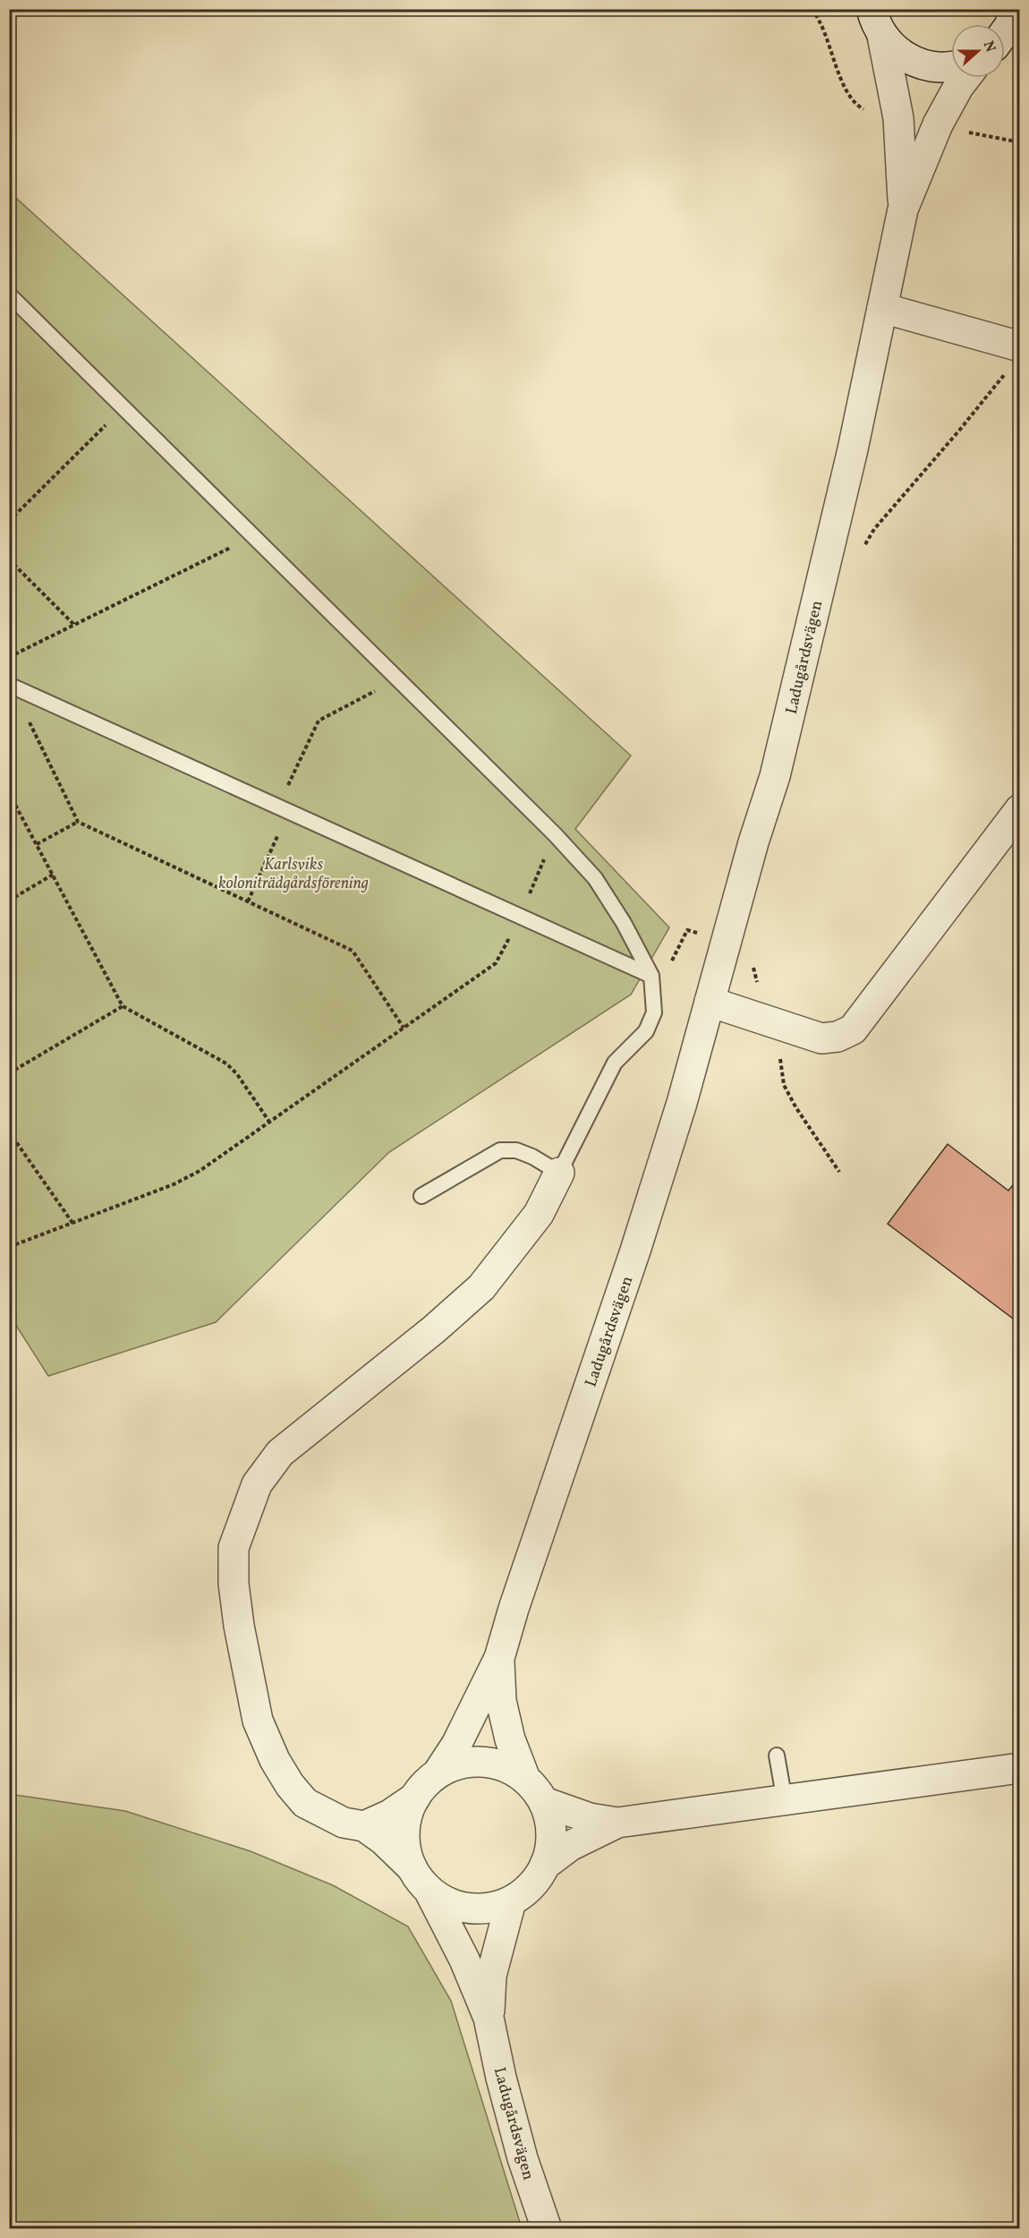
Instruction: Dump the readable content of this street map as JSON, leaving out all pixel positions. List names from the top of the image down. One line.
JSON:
{"streets":{"street":["Ladugårdsvägen"]},"parks":["Karlsviks koloniträdgårdsförening"],"north":"right"}
